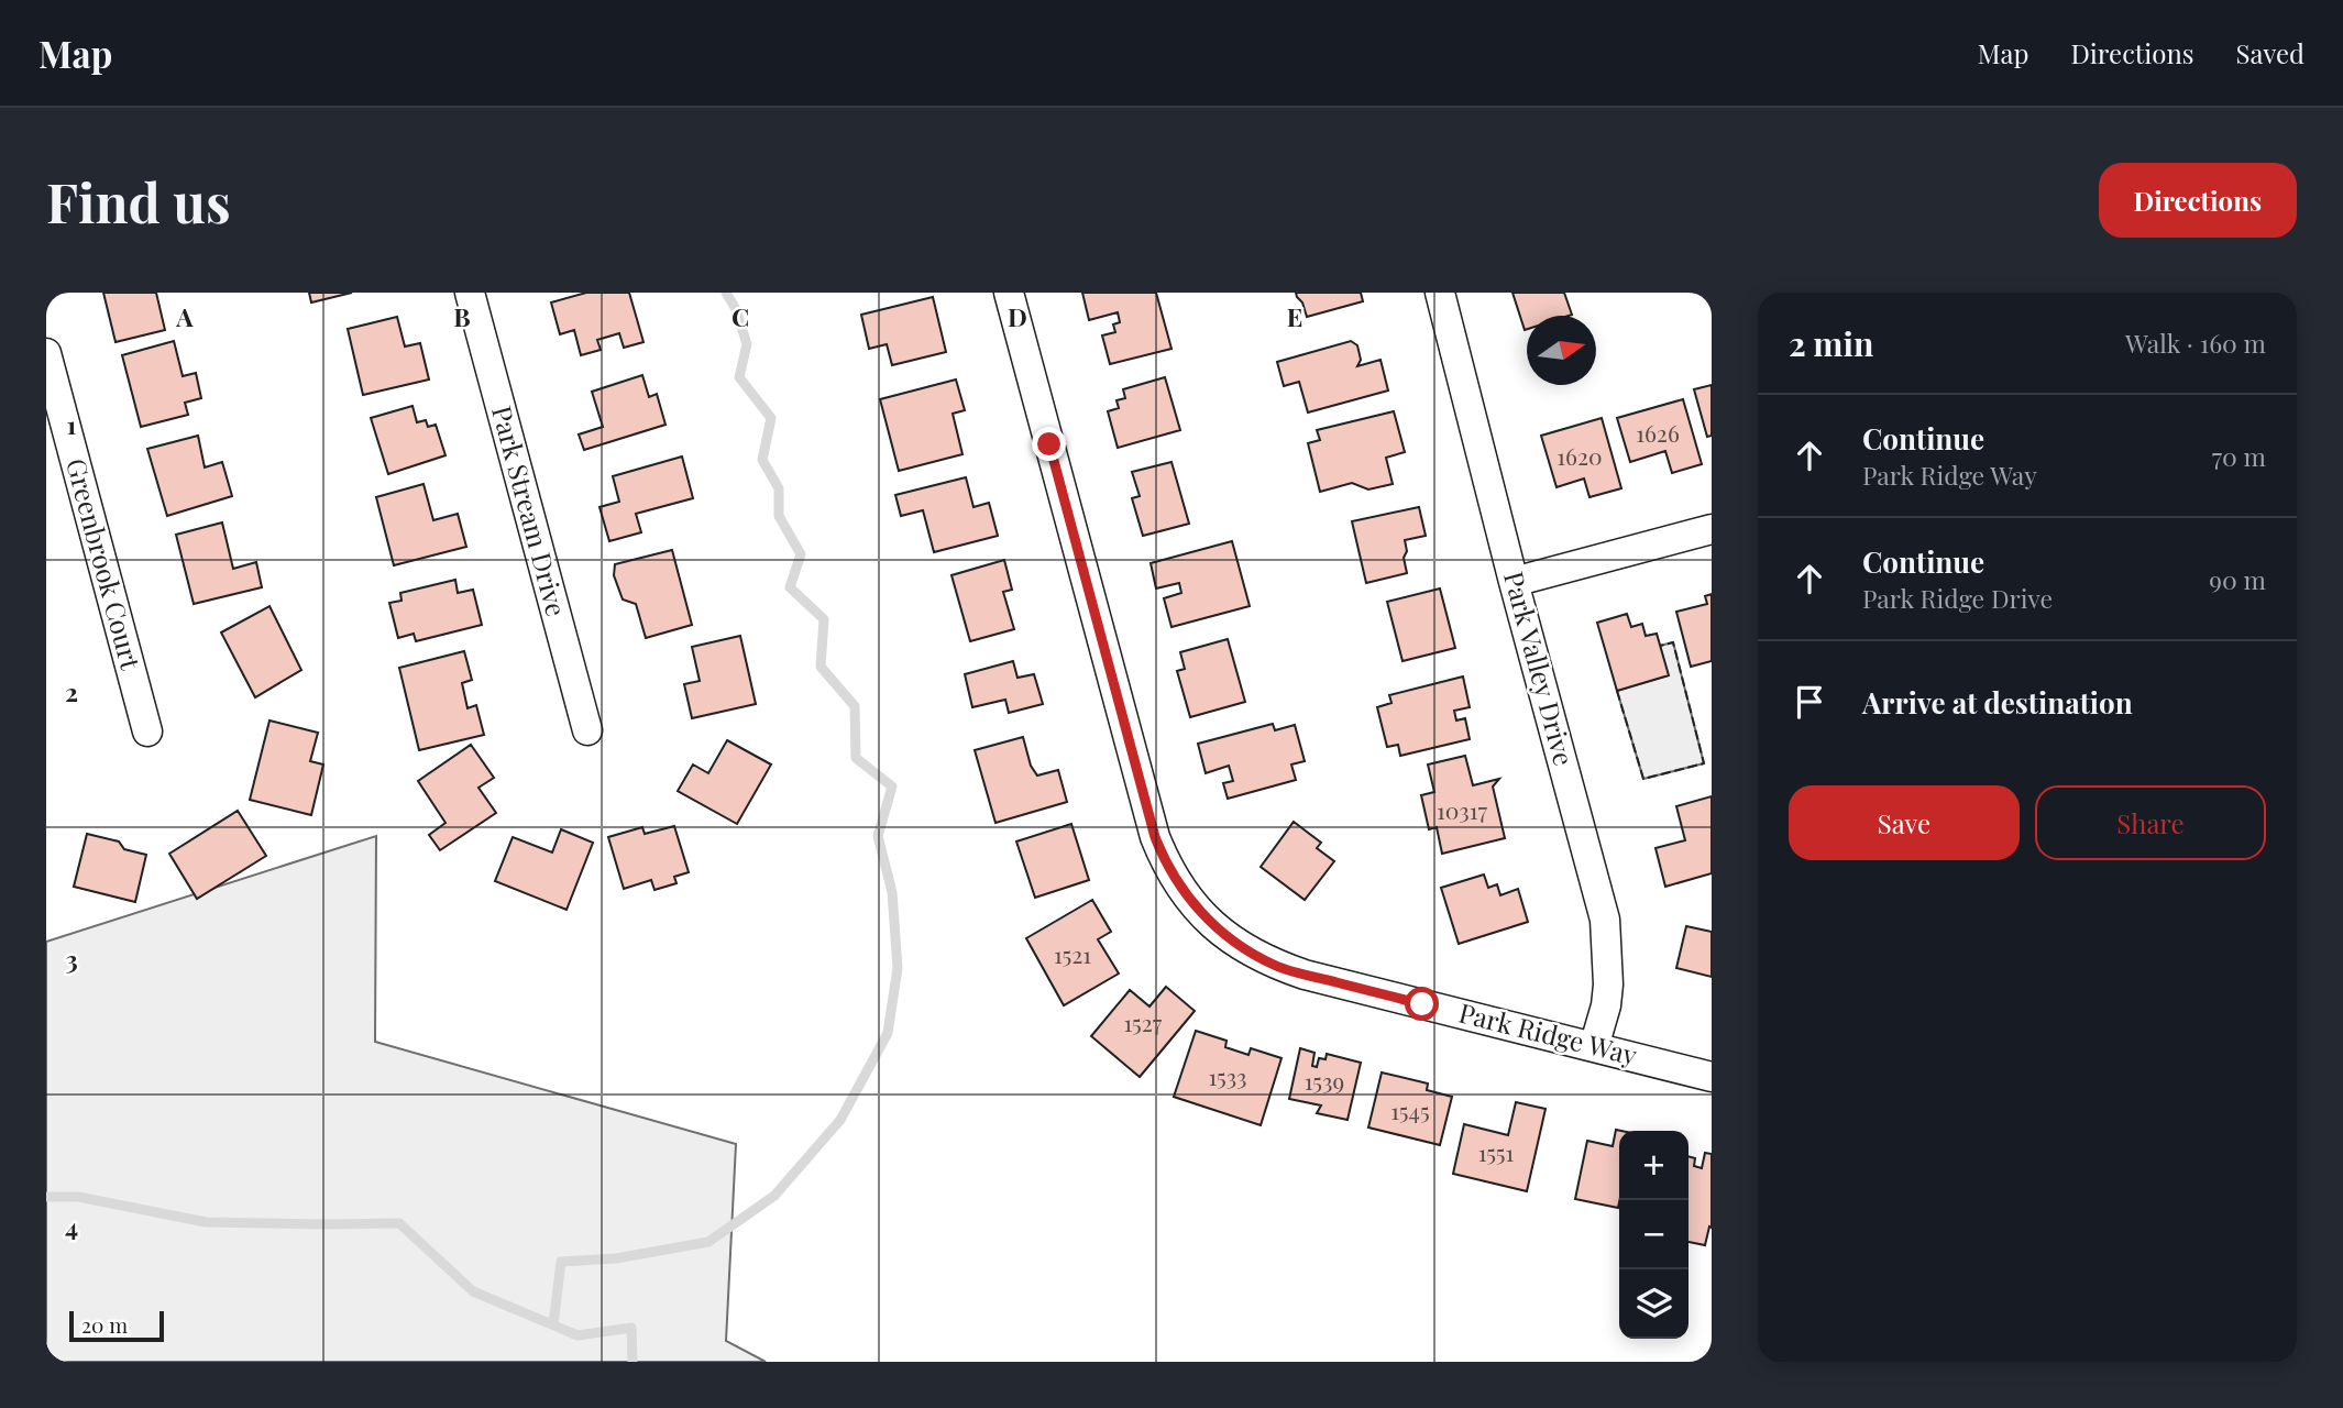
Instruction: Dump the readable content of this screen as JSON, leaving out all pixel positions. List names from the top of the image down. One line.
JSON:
{"streets":{"street":["Park Stream Drive","Greenbrook Court","Park Valley Drive","Park Ridge Way"]},"crossings":[["Park Valley Drive","Park Ridge Way"]],"house_numbers":["1626","1620","10317","1521","1527","1533","1539","1545","1551"],"scale_bar":"20 m","north":"right","page":{"header":"Map","nav":["Map","Directions","Saved"],"buttons":["Directions",["Save","Share"]],"title":"Find us","heading":["2 min","Walk · 160 m"],"list":[["Continue","Park Ridge Way","70 m"],["Continue","Park Ridge Drive","90 m"],"Arrive at destination"],"map_buttons":["+","−"],"scale":"20 m"},"grid":{"columns":["A","B","C","D","E"],"rows":["1","2","3","4"]}}
